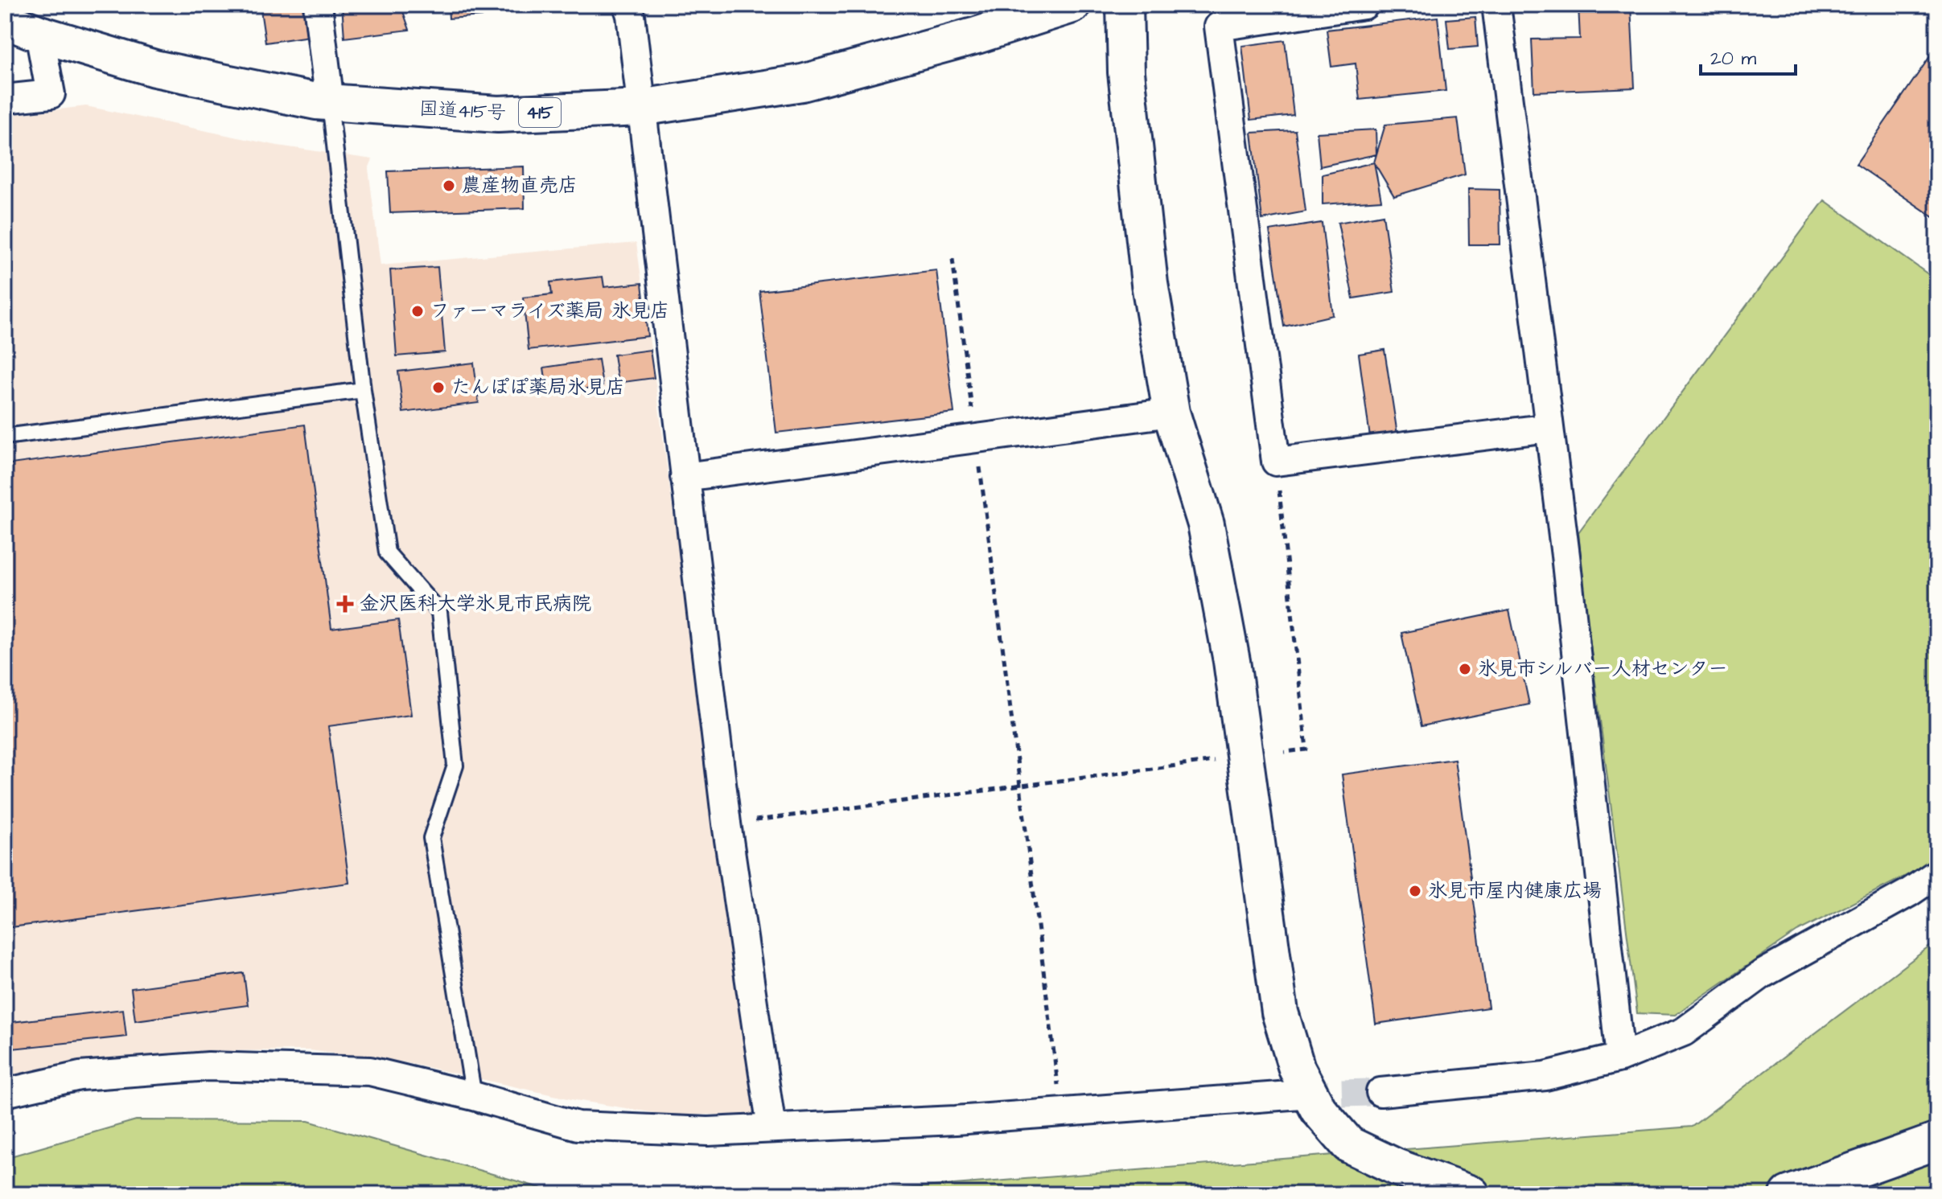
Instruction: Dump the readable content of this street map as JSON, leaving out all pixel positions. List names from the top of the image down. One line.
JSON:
{"streets":{"main road":["国道415号","415"]},"places":{"other":["農産物直売店","ファーマライズ薬局 氷見店","たんぽぽ薬局氷見店","氷見市シルバー人材センター","氷見市屋内健康広場"],"health":["金沢医科大学氷見市民病院"]},"scale_bar":"20 m"}
